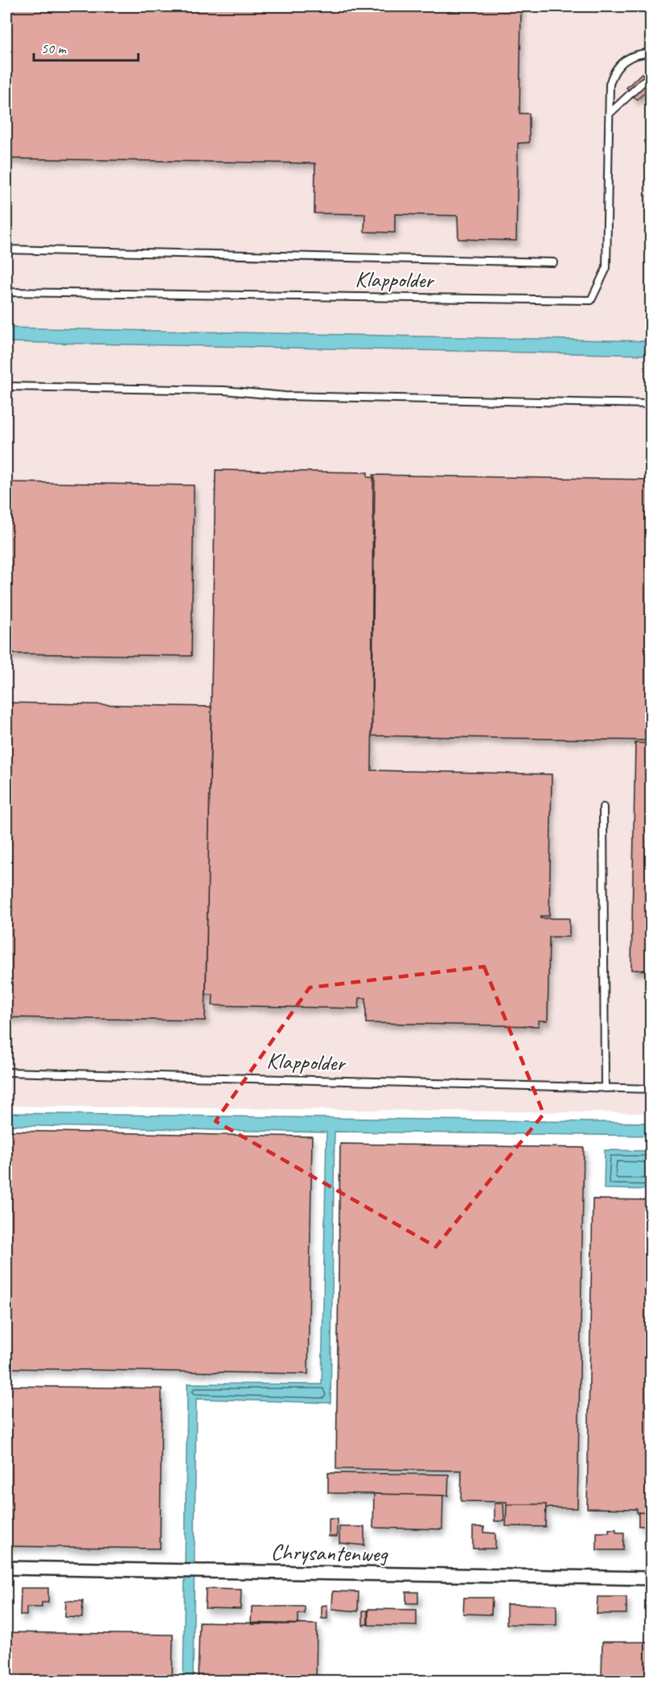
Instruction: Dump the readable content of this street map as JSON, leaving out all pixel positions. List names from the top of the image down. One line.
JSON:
{"streets":{"street":["Chrysantenweg"],"lane":["Klappolder"]},"scale_bar":"50 m"}
